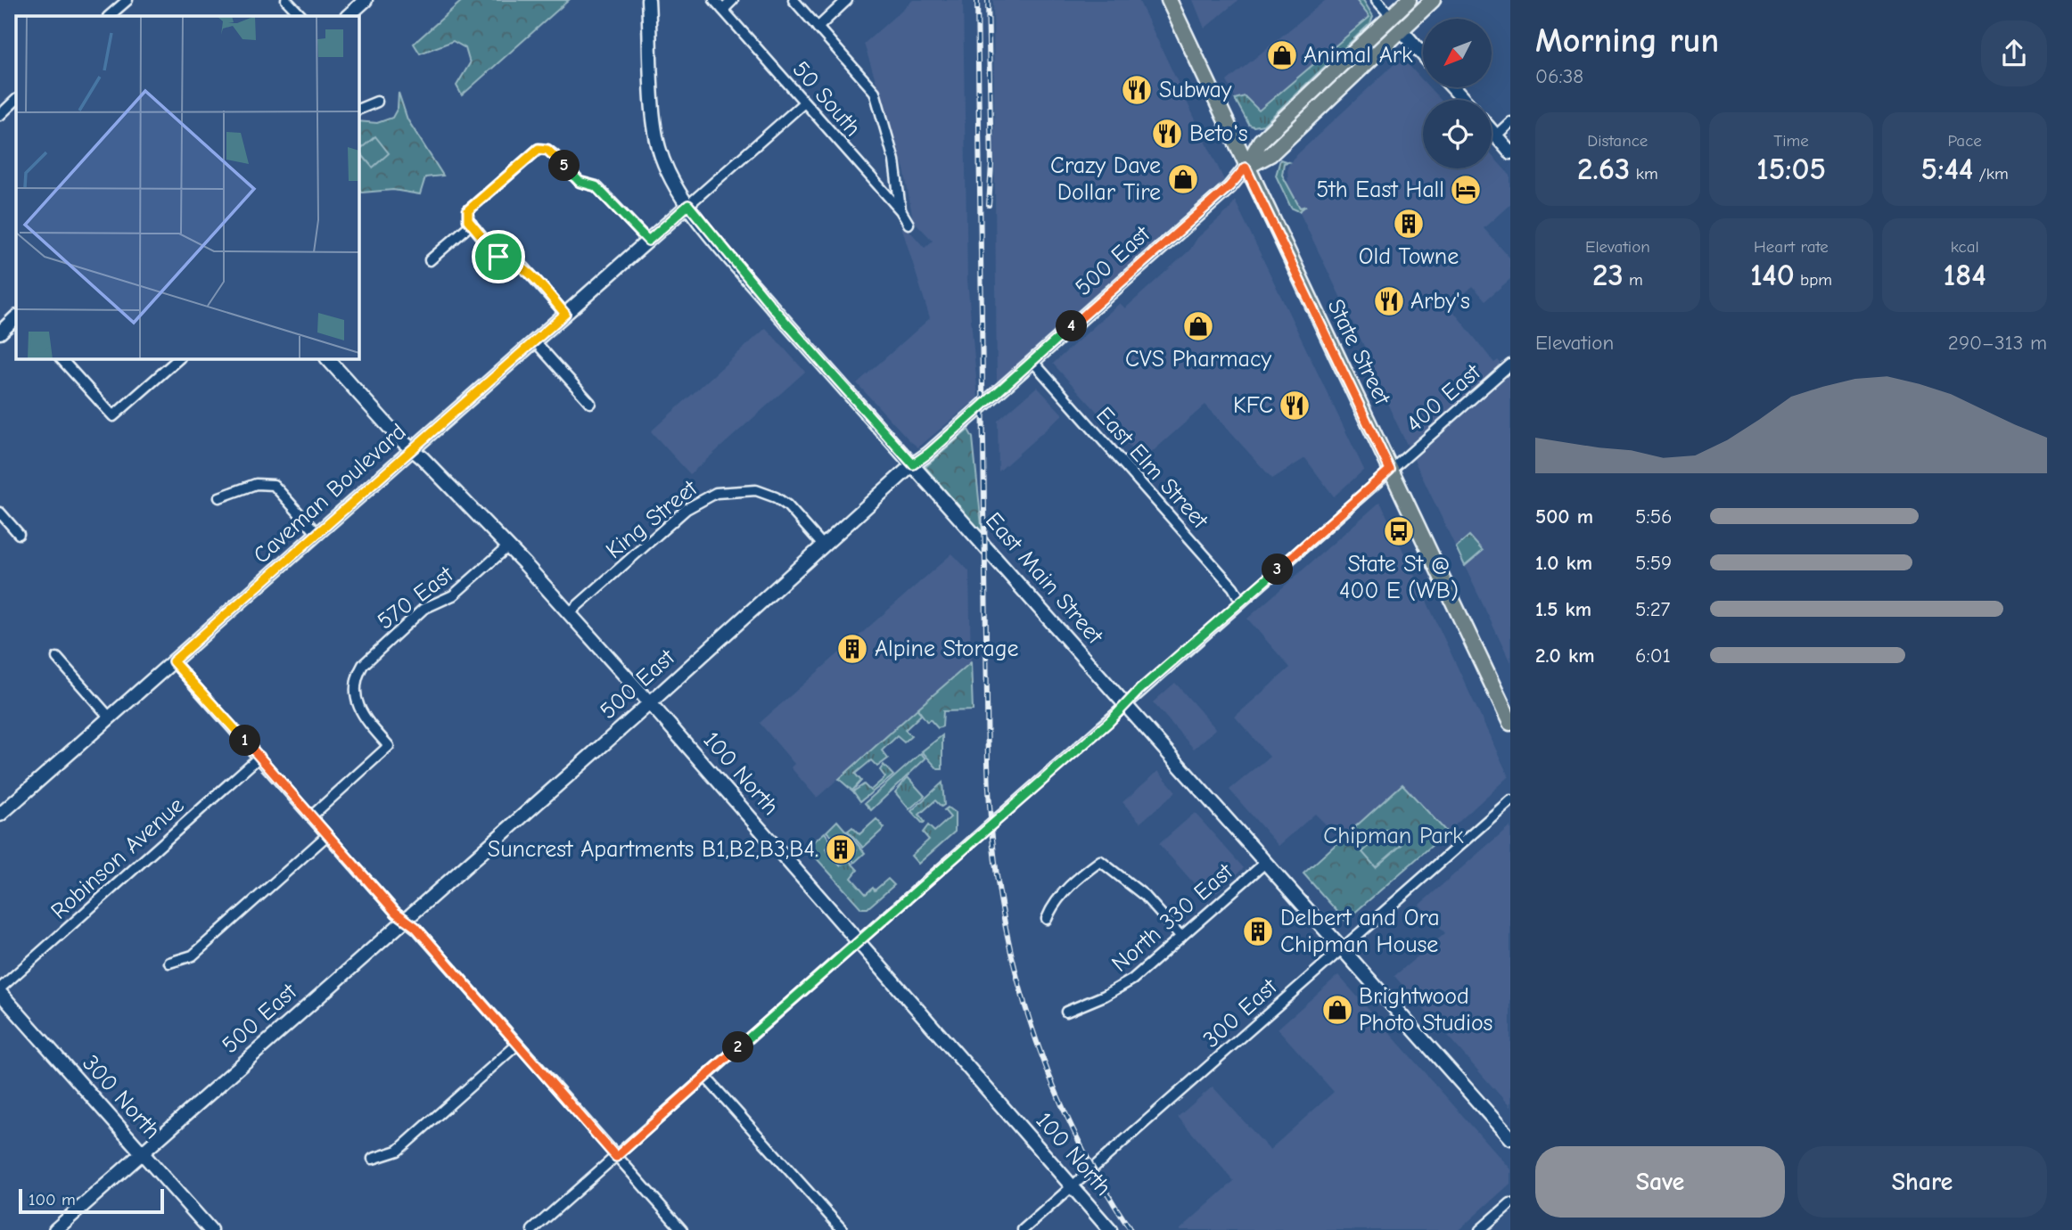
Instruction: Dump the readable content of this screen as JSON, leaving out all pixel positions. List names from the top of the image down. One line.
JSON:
{"streets":{"main road":["500 East","State Street"],"street":["50 South","400 East","East Elm Street","Caveman Boulevard","King Street","East Main Street","570 East","100 North","Robinson Avenue","North 330 East","300 East","300 North"]},"crossings":[["500 East","State Street"],["500 East","East Elm Street"],["500 East","King Street"],["500 East","East Main Street"],["500 East","100 North"],["500 East","300 North"],["State Street","400 East"],["400 East","East Elm Street"],["400 East","East Main Street"],["400 East","100 North"],["Caveman Boulevard","East Main Street"],["Caveman Boulevard","100 North"],["King Street","100 North"],["East Main Street","North 330 East"],["East Main Street","300 East"],["570 East","100 North"],["100 North","300 East"],["Robinson Avenue","300 North"]],"parks":["Chipman Park"],"places":{"shop":["Animal Ark","Crazy Dave Dollar Tire","CVS Pharmacy","Brightwood Photo Studios"],"restaurant":["Subway","Beto's","Arby's","KFC"],"hotel":["5th East Hall"],"building":["Old Towne","Alpine Storage","Suncrest Apartments B1,B2,B3,B4.","Delbert and Ora Chipman House"],"bus stop":["State St @ 400 E (WB)"]},"scale_bar":"100 m","north":"bottom left","page":{"heading":["Morning run","06:38"],"stats":[["Distance","2.63 km"],["Time","15:05"],["Pace","5:44 /km"],["Elevation","23 m"],["Heart rate","140 bpm"],["kcal","184"]],"pins":["5","4","3","1","2"],"chart":["Elevation","290–313 m"],"list":[{"name":"500 m","note":"5:56"},{"name":"1.0 km","note":"5:59"},{"name":"1.5 km","note":"5:27"},{"name":"2.0 km","note":"6:01"}],"buttons":["Save","Share"],"scale":"100 m"}}
